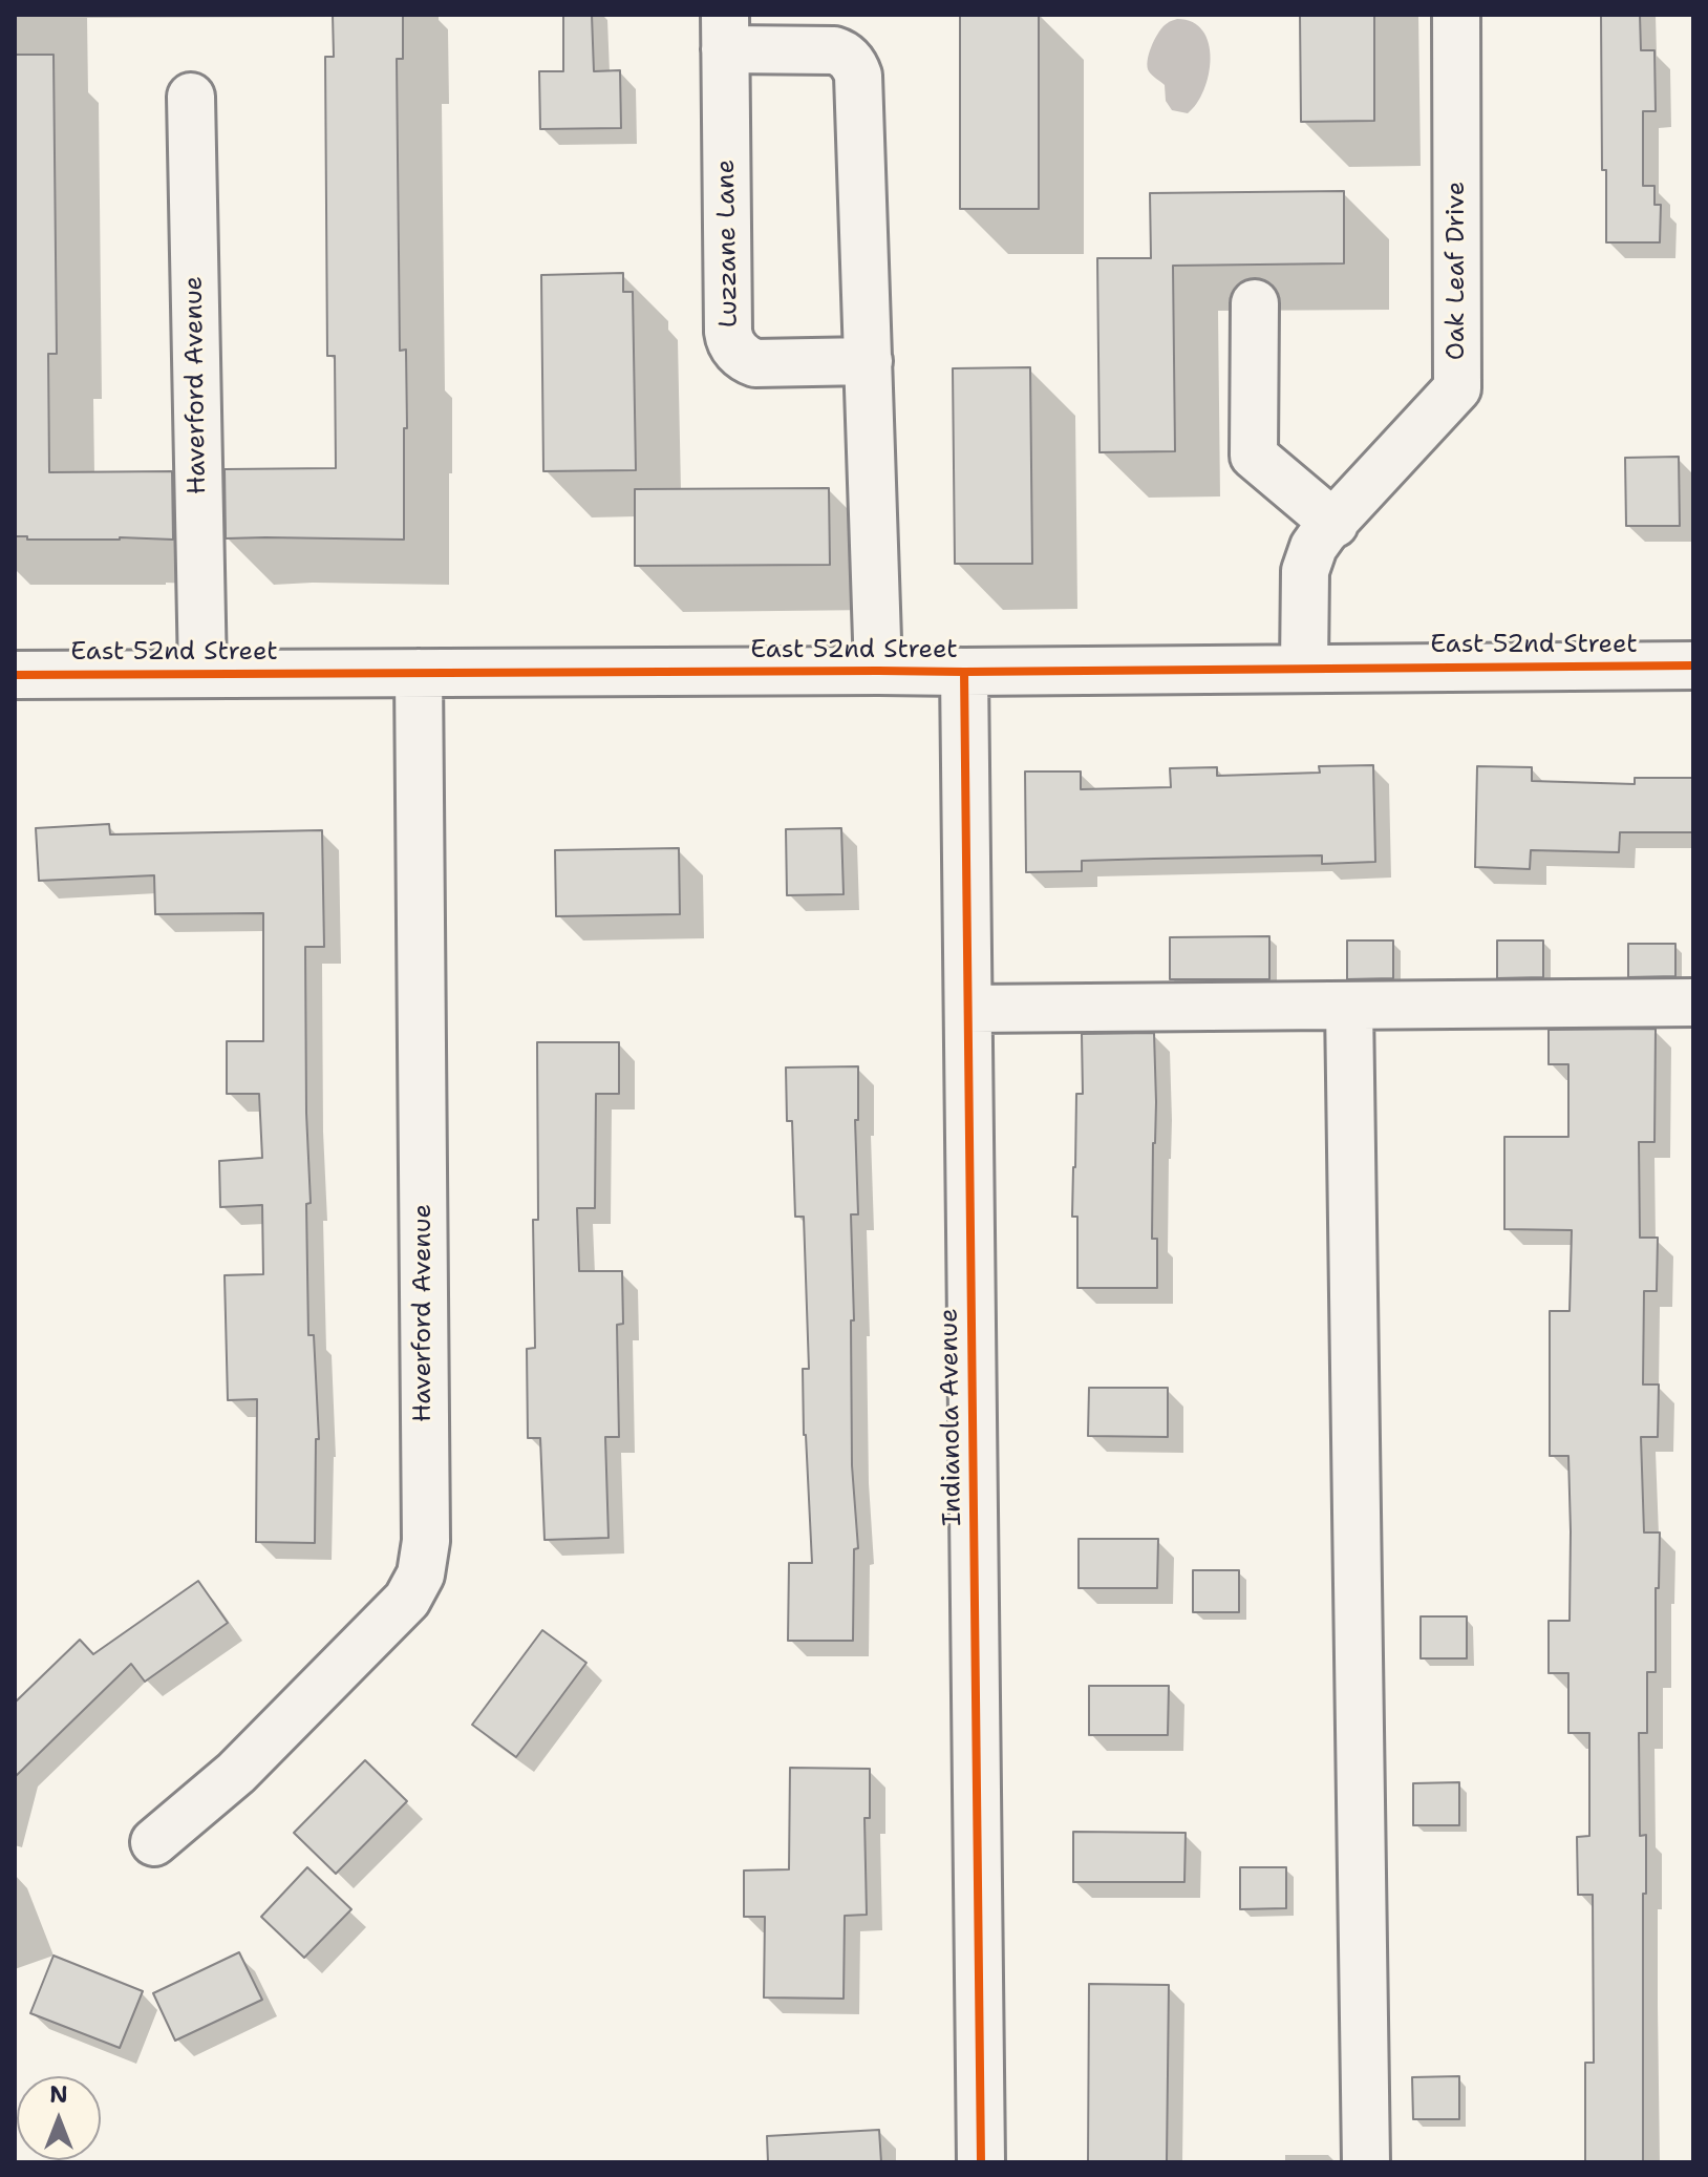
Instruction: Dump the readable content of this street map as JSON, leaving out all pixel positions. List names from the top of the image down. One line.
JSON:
{"streets":{"street":["Luzzane Lane","Oak Leaf Drive","Haverford Avenue","East 52nd Street","Indianola Avenue"]},"crossings":[["Luzzane Lane","East 52nd Street"],["Haverford Avenue","East 52nd Street"],["East 52nd Street","Indianola Avenue"]],"north":"top"}
